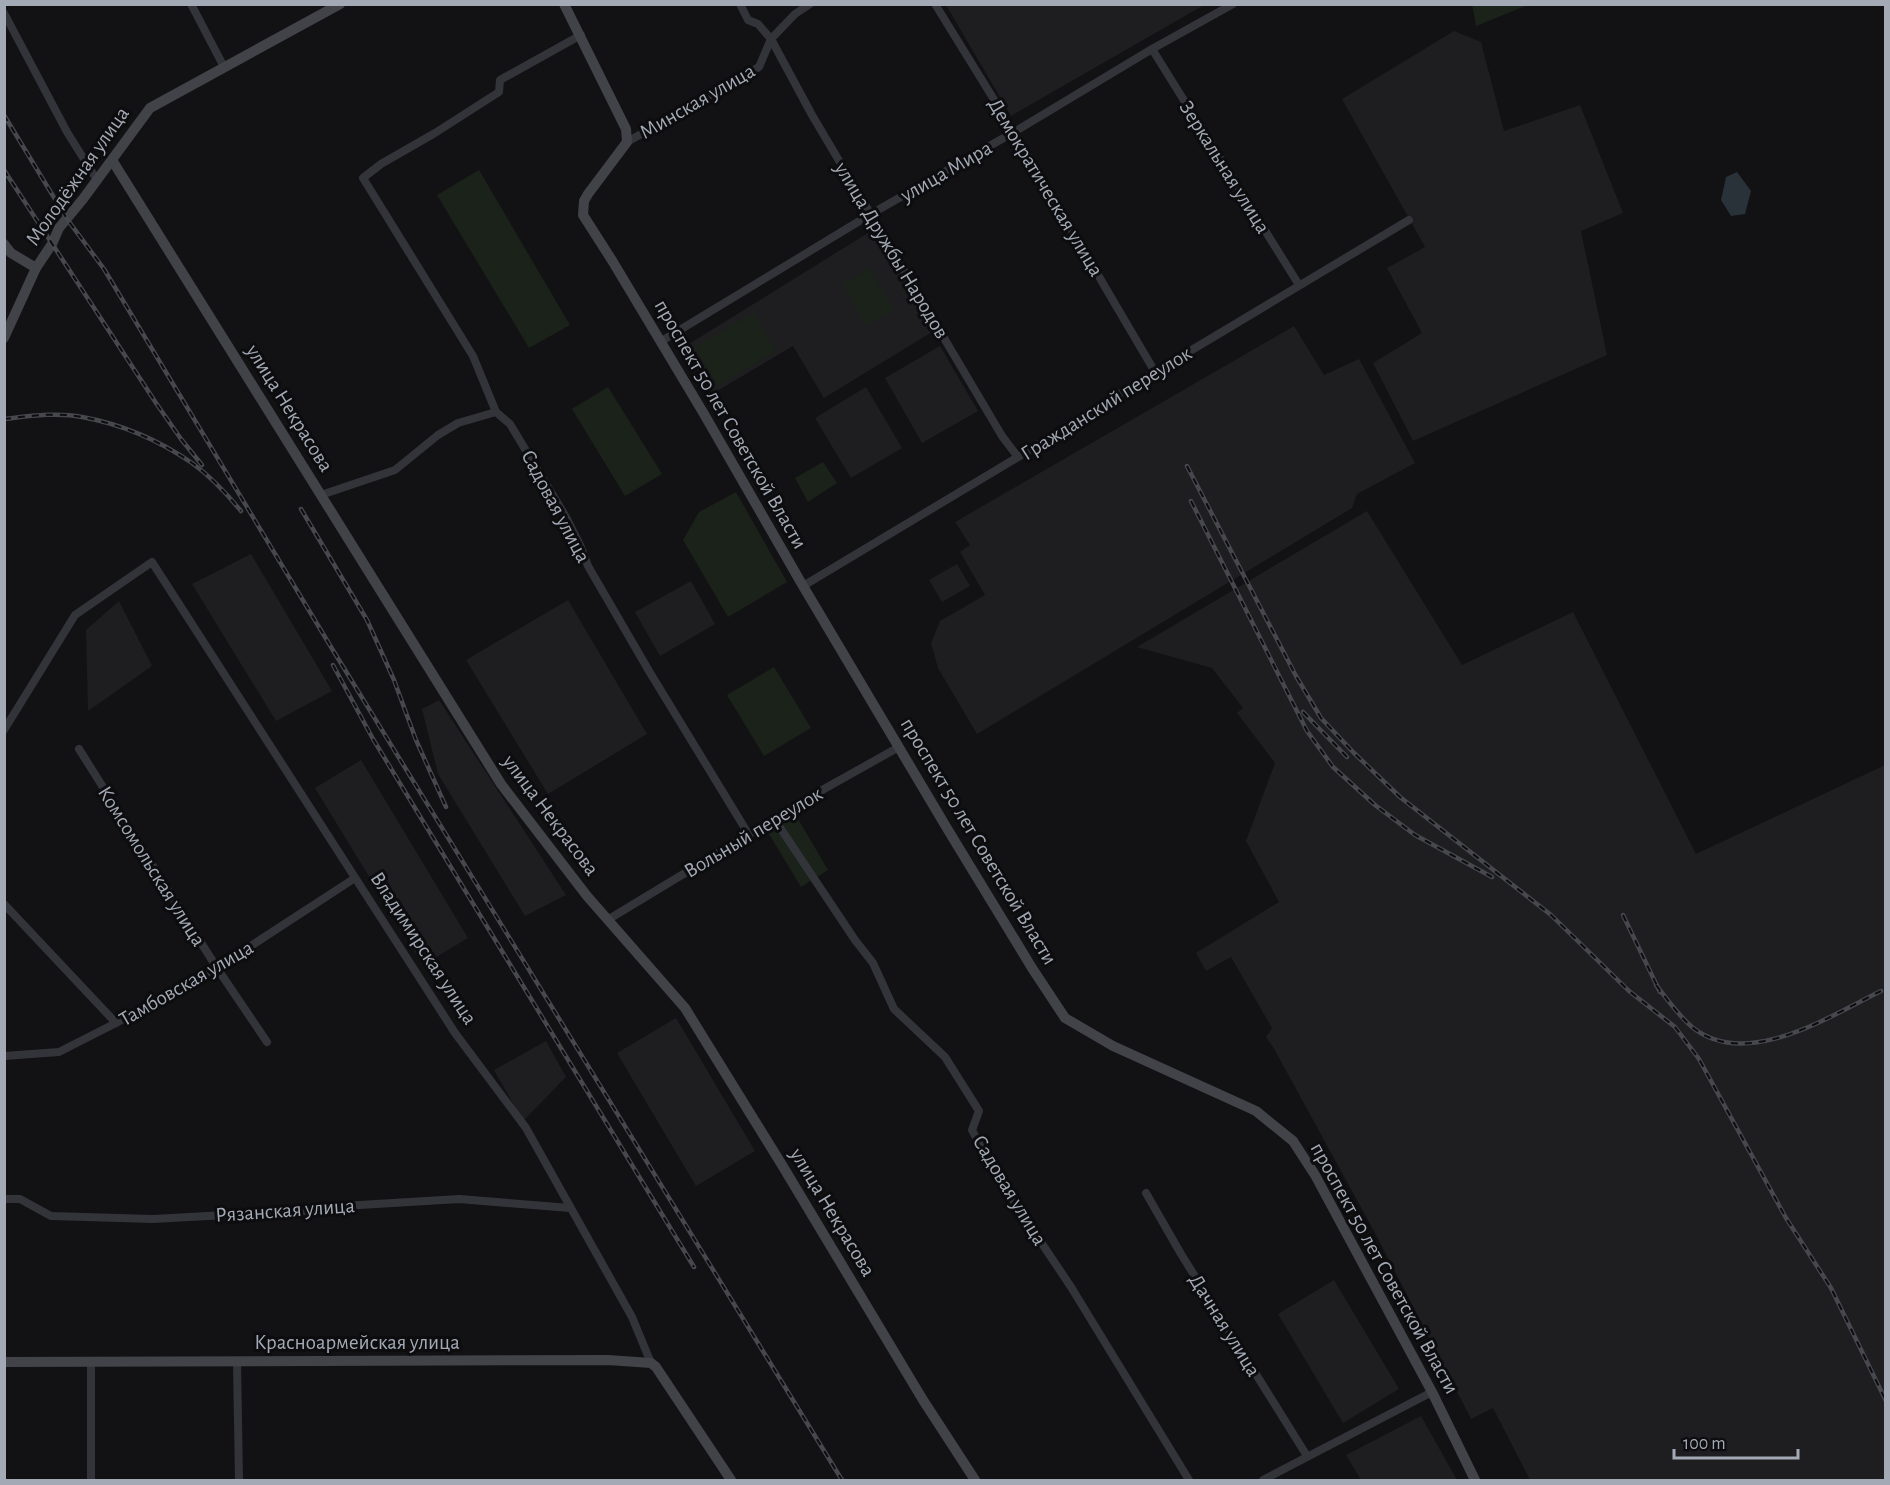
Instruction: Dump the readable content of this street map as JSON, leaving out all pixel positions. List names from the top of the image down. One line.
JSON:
{"streets":{"street":["Минская улица","Зеркальная улица","улица Мира","Молодёжная улица","Демократическая улица","улица Дружбы Народов","Гражданский переулок","улица Некрасова","проспект 50 лет Советской Власти","Садовая улица","Вольный переулок","Комсомольская улица","Владимирская улица","Тамбовская улица","Рязанская улица","Дачная улица","Красноармейская улица"]},"crossings":[["Минская улица","улица Дружбы Народов"],["Минская улица","проспект 50 лет Советской Власти"],["Зеркальная улица","улица Мира"],["Зеркальная улица","Гражданский переулок"],["улица Мира","Демократическая улица"],["улица Мира","улица Дружбы Народов"],["улица Мира","проспект 50 лет Советской Власти"],["Молодёжная улица","улица Некрасова"],["Демократическая улица","Гражданский переулок"],["улица Дружбы Народов","Гражданский переулок"],["Гражданский переулок","проспект 50 лет Советской Власти"],["улица Некрасова","Вольный переулок"],["проспект 50 лет Советской Власти","Вольный переулок"],["Садовая улица","Вольный переулок"],["Комсомольская улица","Тамбовская улица"],["Владимирская улица","Тамбовская улица"],["Владимирская улица","Рязанская улица"],["Владимирская улица","Красноармейская улица"]],"scale_bar":"100 m"}
